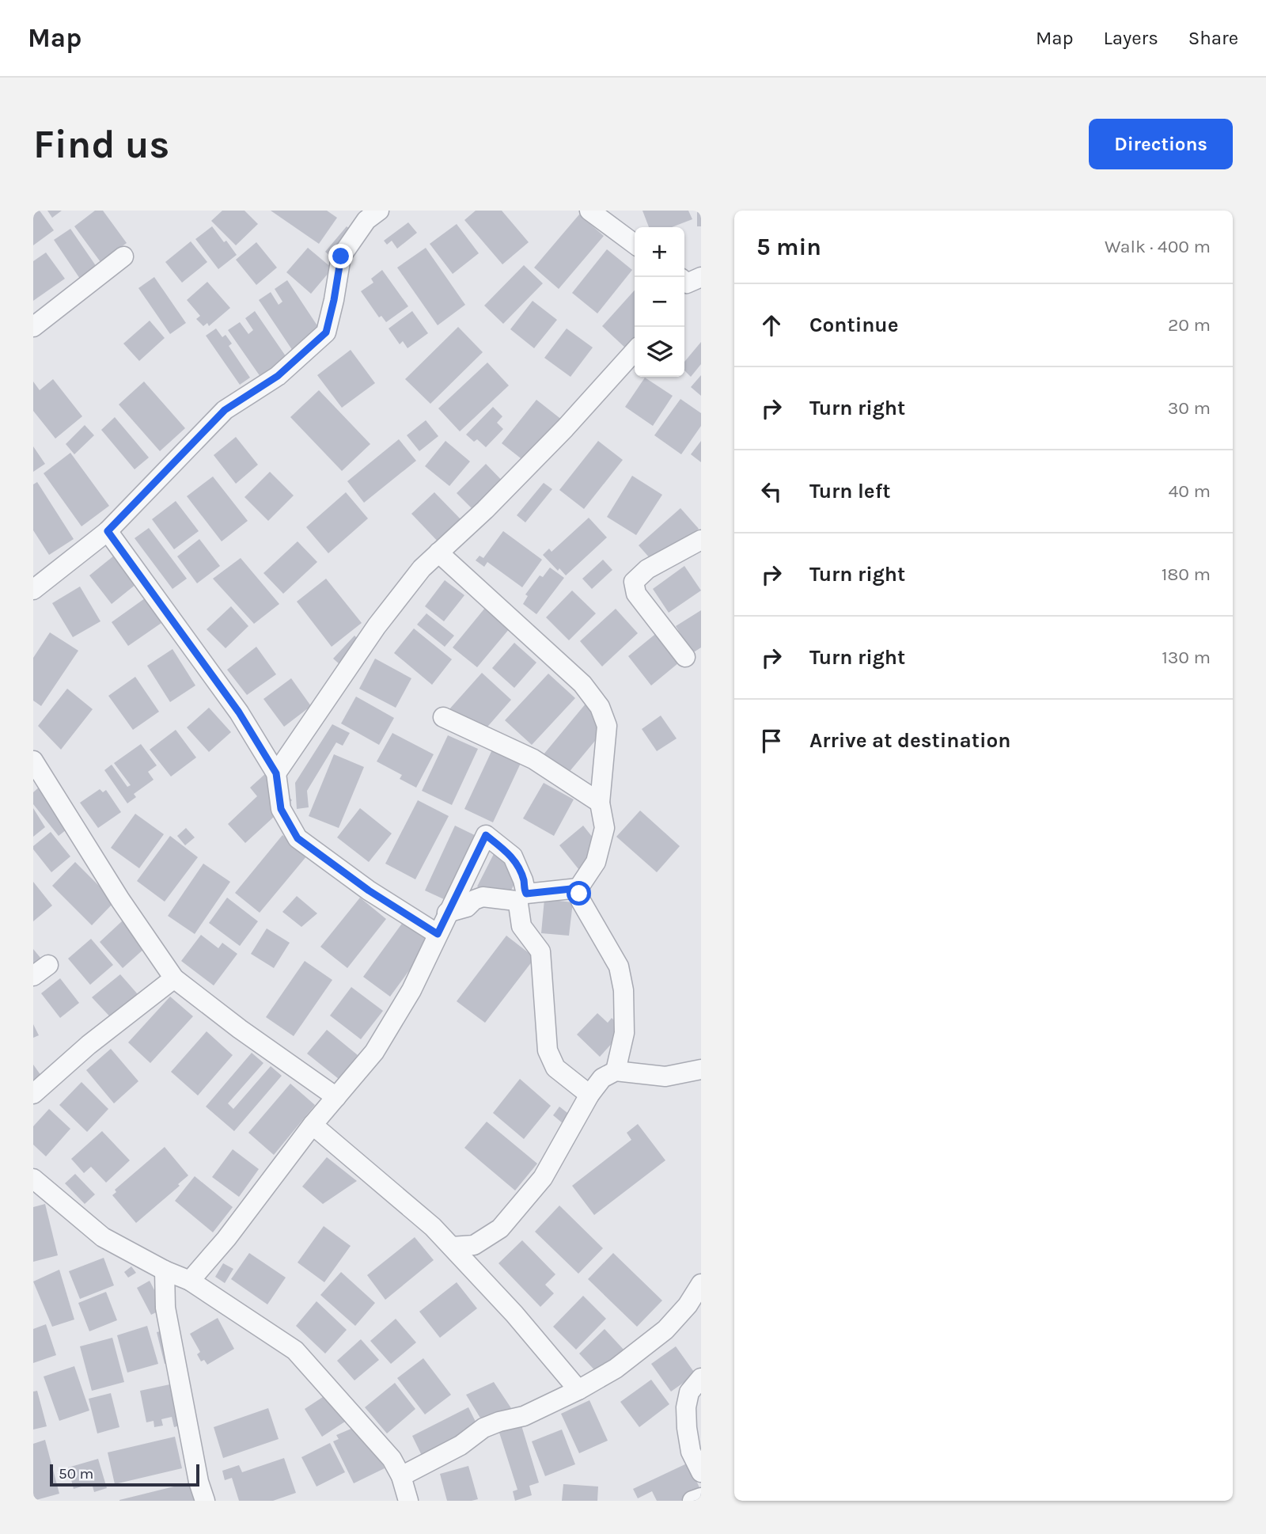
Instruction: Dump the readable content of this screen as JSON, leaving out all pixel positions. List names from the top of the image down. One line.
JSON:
{"scale_bar":"50 m","page":{"header":"Map","nav":["Map","Layers","Share"],"buttons":"Directions","title":"Find us","heading":["5 min","Walk · 400 m"],"map_buttons":["+","−"],"list":[["Continue","20 m"],["Turn right","30 m"],["Turn left","40 m"],["Turn right","180 m"],["Turn right","130 m"],"Arrive at destination"],"scale":"50 m"}}
